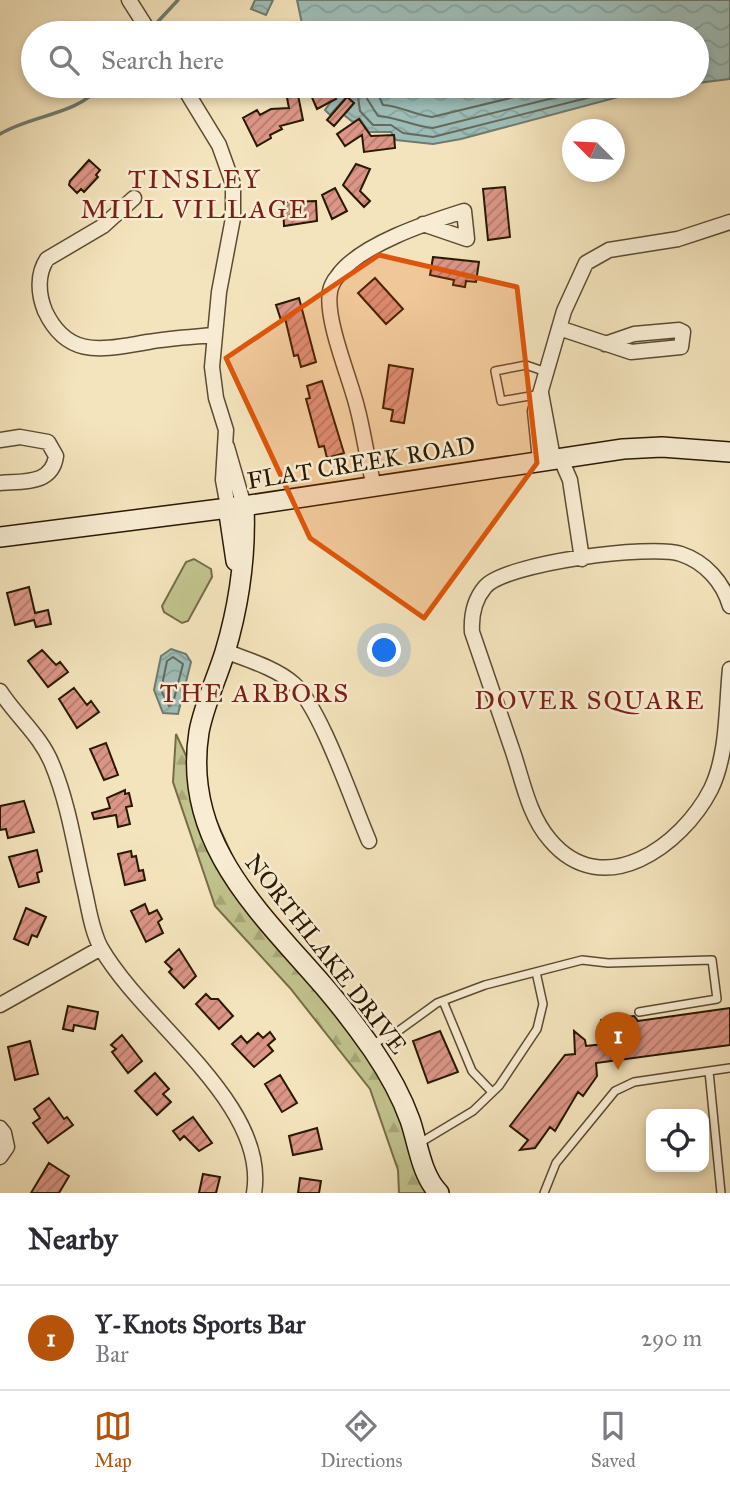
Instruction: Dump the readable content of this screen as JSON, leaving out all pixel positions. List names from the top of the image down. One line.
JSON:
{"streets":{"street":["FLAT CREEK ROAD","NORTHLAKE DRIVE"]},"crossings":[["FLAT CREEK ROAD","NORTHLAKE DRIVE"]],"districts":["TINSLEY MILL VILLAGE","THE ARBORS","DOVER SQUARE"],"north":"top left","page":{"search":"Search here","pins":"1","heading":"Nearby","list":[{"mark":"1","name":"Y-Knots Sports Bar","note":"Bar","value":"290 m"}],"nav":["Map","Directions","Saved"]}}
